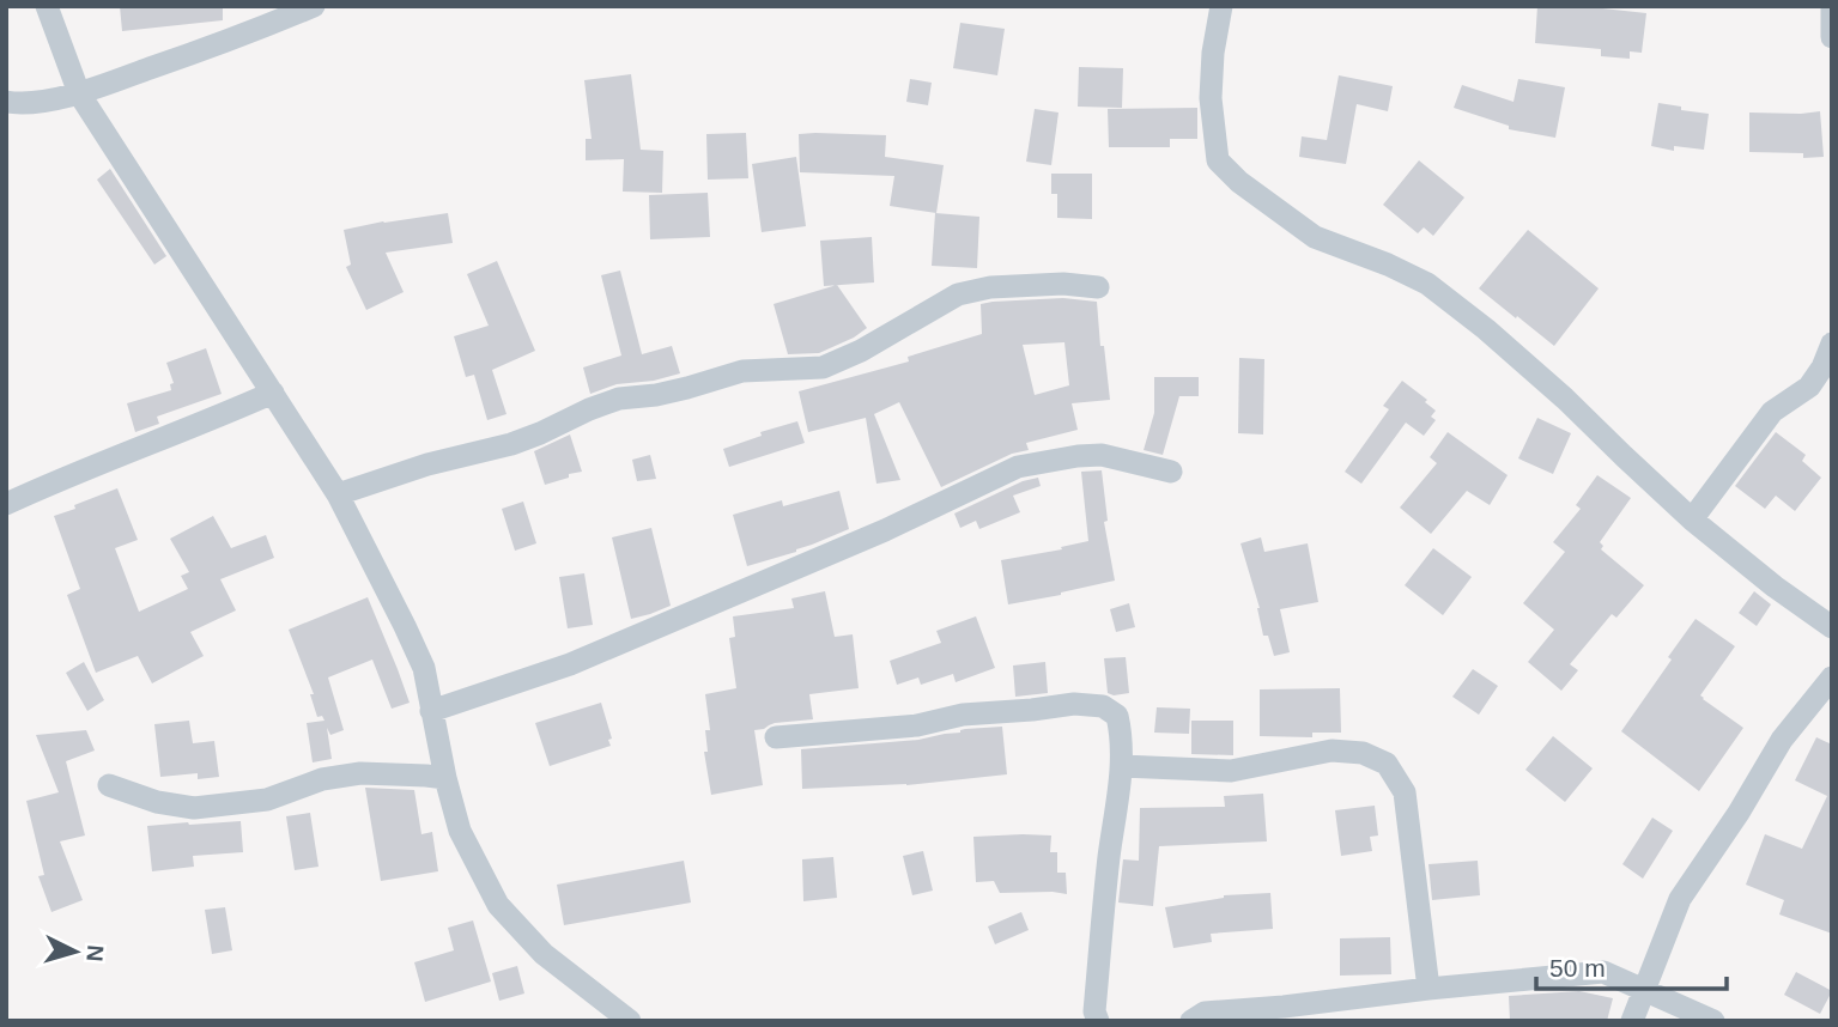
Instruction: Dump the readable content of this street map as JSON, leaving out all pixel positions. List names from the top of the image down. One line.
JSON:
{"scale_bar":"50 m","north":"right"}
